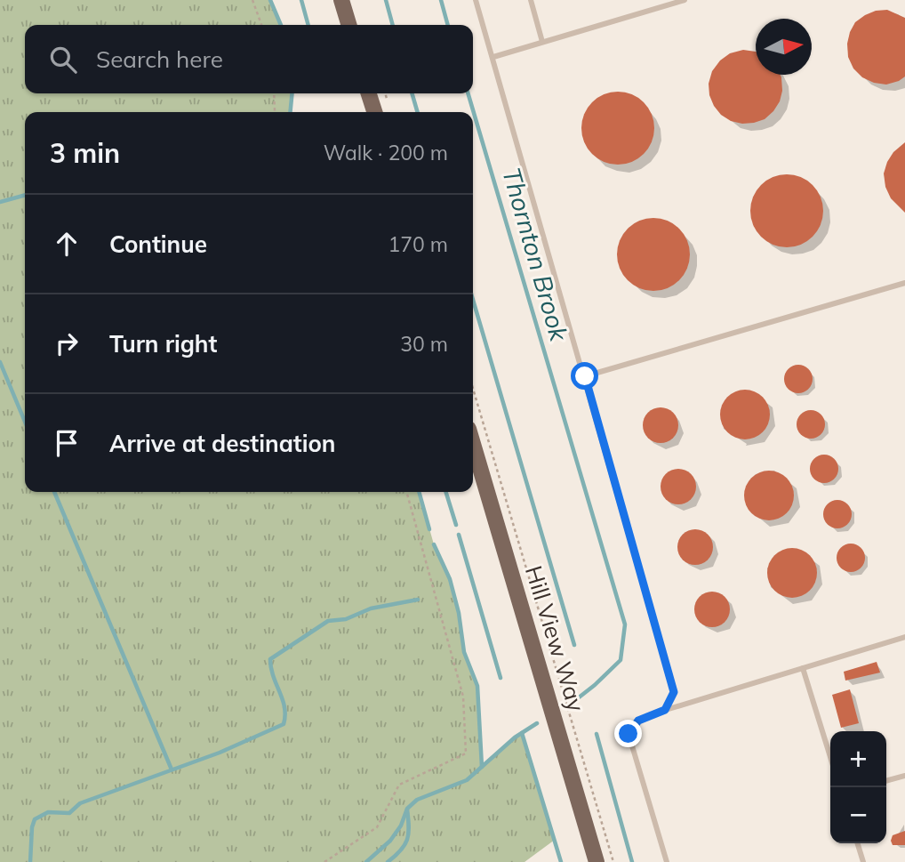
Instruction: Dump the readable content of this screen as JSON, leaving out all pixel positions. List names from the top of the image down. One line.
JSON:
{"streets":{"main road":["Hill View Way"]},"water":["Thornton Brook"],"north":"right","page":{"search":"Search here","heading":["3 min","Walk · 200 m"],"list":[["Continue","170 m"],["Turn right","30 m"],"Arrive at destination"],"map_buttons":["+","−"]}}
